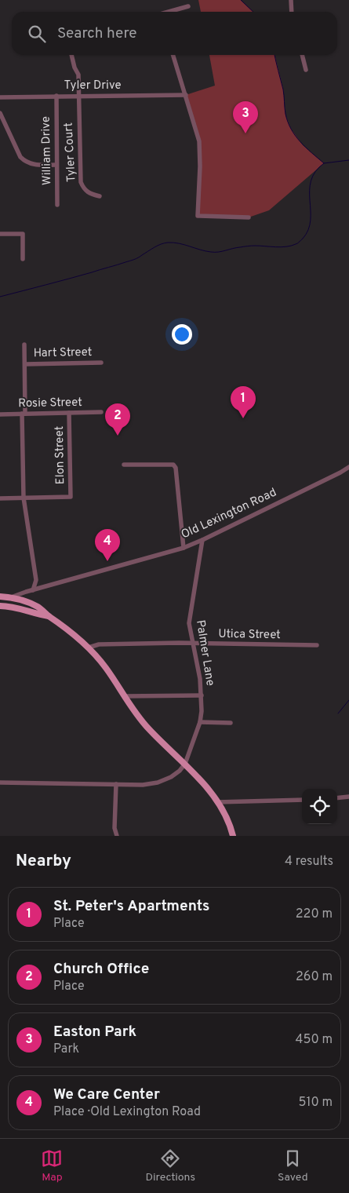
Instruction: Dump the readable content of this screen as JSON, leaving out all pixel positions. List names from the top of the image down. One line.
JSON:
{"streets":{"main road":["Old Lexington Road"],"street":["Tyler Drive","William Drive","Tyler Court","Hart Street","Rosie Street","Elon Street","Utica Street","Palmer Lane"]},"crossings":[["Tyler Drive","William Drive"],["Tyler Drive","Tyler Court"],["Rosie Street","Elon Street"],["Old Lexington Road","Palmer Lane"],["Utica Street","Palmer Lane"]],"page":{"search":"Search here","pins":["3","1","2","4"],"heading":["Nearby","4 results"],"list":[{"mark":"1","name":"St. Peter's Apartments","note":"Place","value":"220 m"},{"mark":"2","name":"Church Office","note":"Place","value":"260 m"},{"mark":"3","name":"Easton Park","note":"Park","value":"450 m"},{"mark":"4","name":"We Care Center","note":"Place · Old Lexington Road","value":"510 m"}],"nav":["Map","Directions","Saved"]}}
